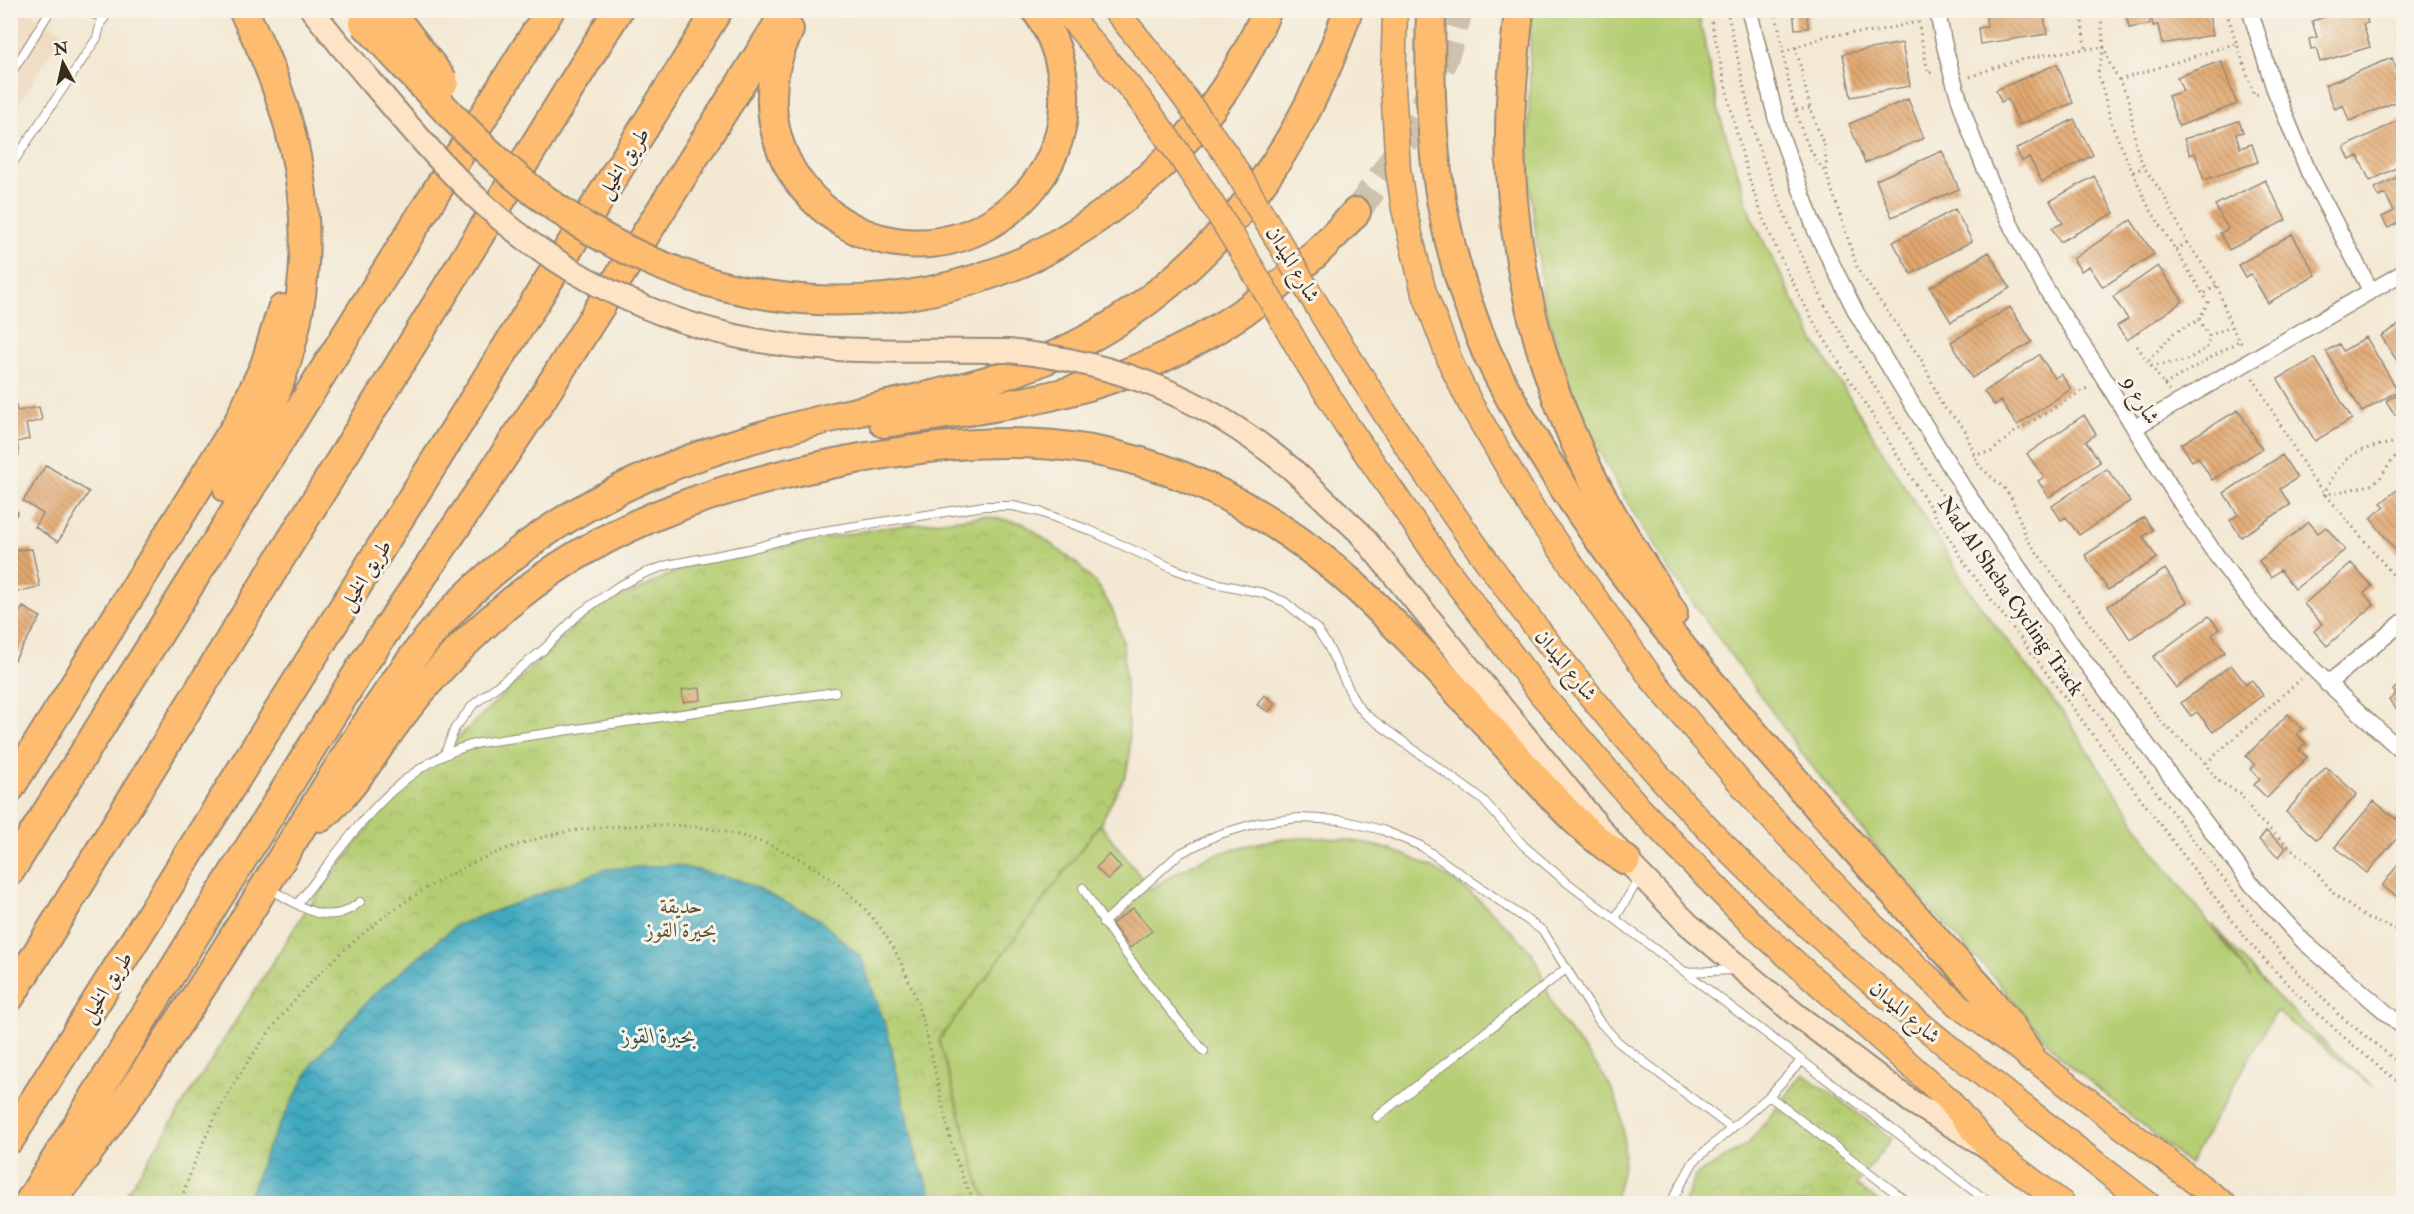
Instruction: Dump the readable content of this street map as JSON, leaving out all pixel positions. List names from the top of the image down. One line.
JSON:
{"streets":{"highway":["طريق الخيل"],"main road":["شارع الميدان"],"street":["شارع 9"],"path":["Nad Al Sheba Cycling Track"]},"water":["بحيرة القوز"],"parks":["حديقة بحيرة القوز"],"north":"top"}
